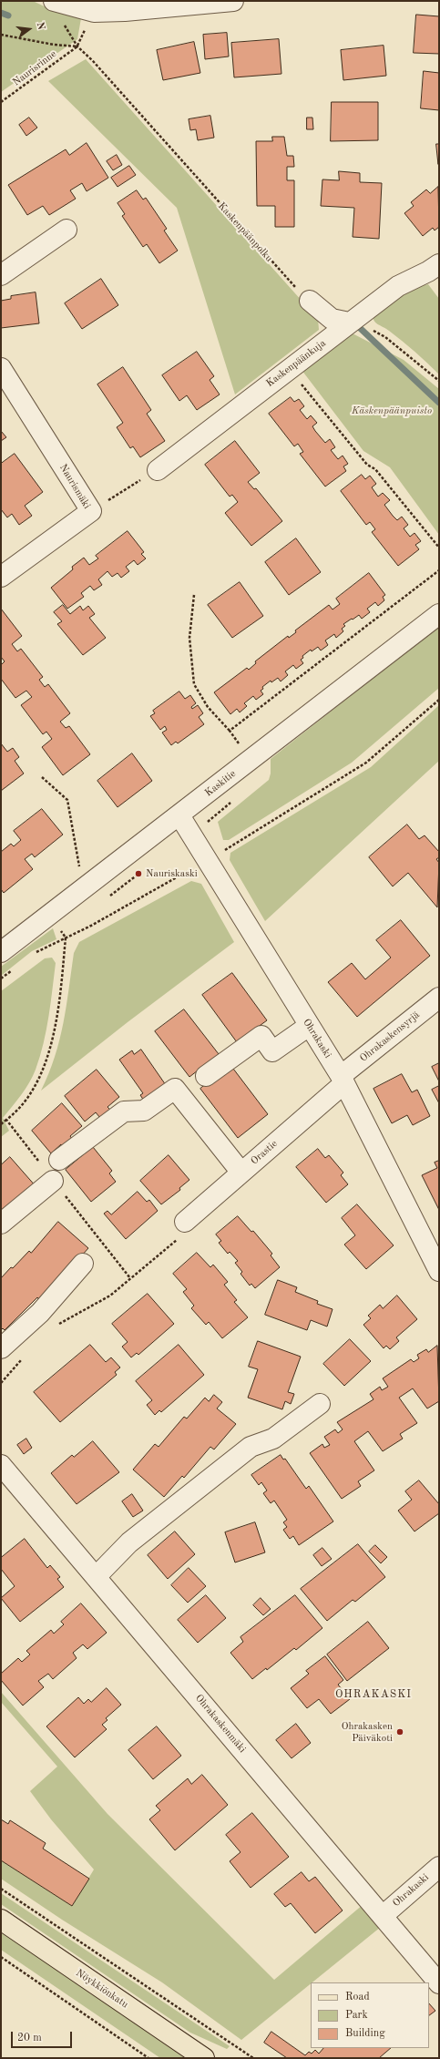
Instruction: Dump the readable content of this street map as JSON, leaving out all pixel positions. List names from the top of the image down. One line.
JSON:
{"streets":{"main road":["Nöykkiönkatu"],"street":["Kaskenpäänkuja","Naurismäki","Kaskitie","Ohrakaskensyrjä","Ohrakaski","Orastie","Ohrakaskenmäki"],"path":["Naurisrinne","Kaskenpäänpolku"]},"crossings":[["Naurisrinne","Kaskenpäänpolku"],["Kaskitie","Ohrakaski"],["Ohrakaskensyrjä","Ohrakaski"],["Ohrakaskensyrjä","Orastie"],["Ohrakaski","Orastie"],["Ohrakaski","Ohrakaskenmäki"]],"districts":["OHRAKASKI"],"parks":["Käskenpäänpuisto"],"places":["Nauriskaski","Ohrakasken Päiväkoti"],"legend":["Road","Park","Building"],"scale_bar":"20 m","north":"right"}
